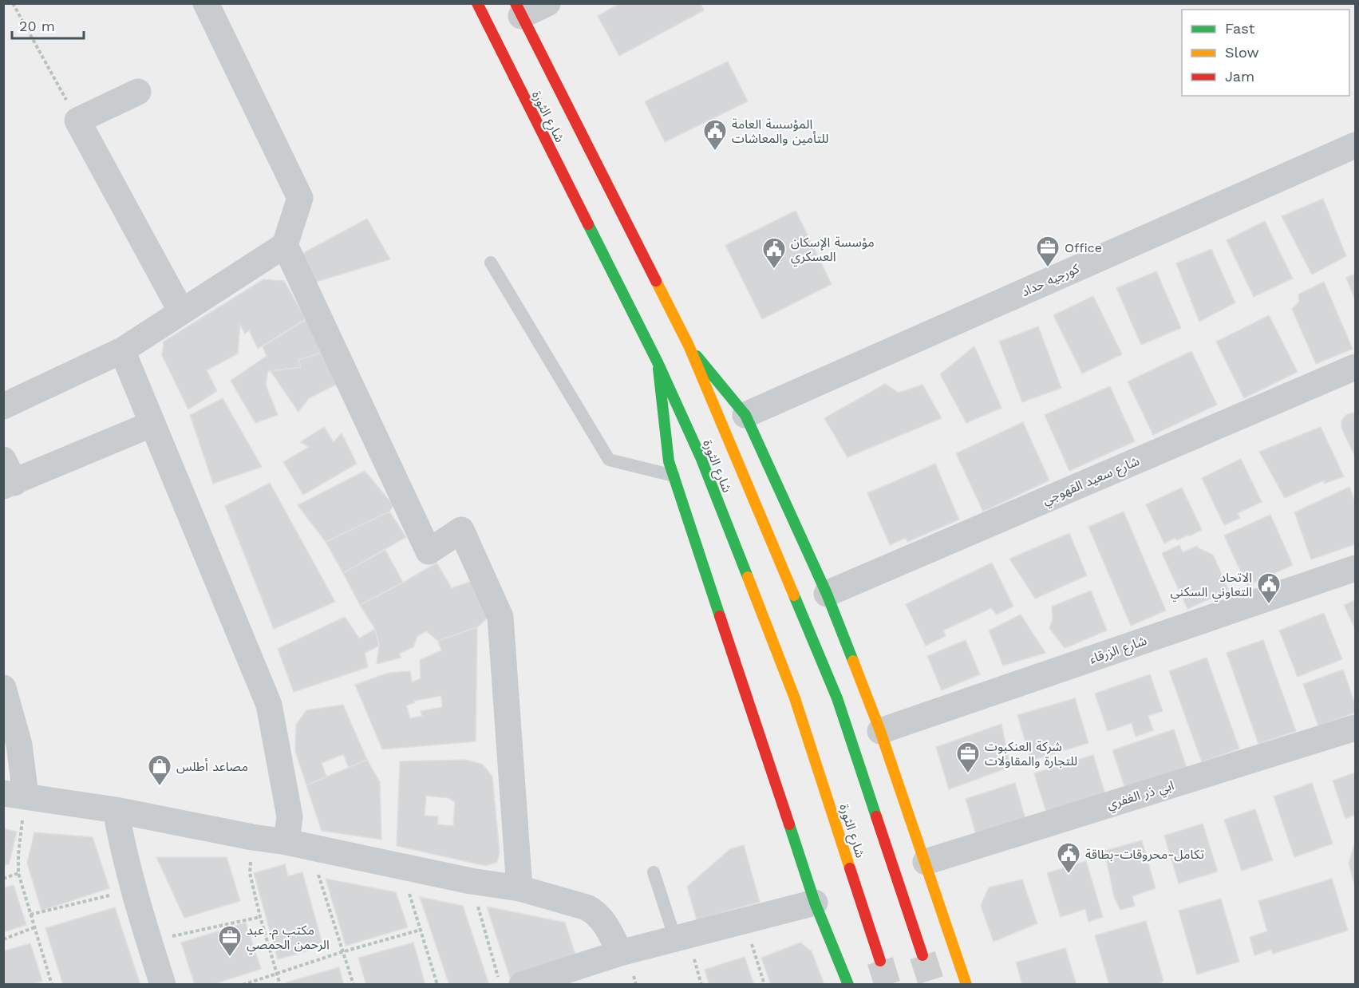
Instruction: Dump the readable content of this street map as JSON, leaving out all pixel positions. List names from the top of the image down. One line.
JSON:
{"streets":{"main road":["شارع الثورة"],"street":["كورجيه حداد","شارع سعيد القهوجي","شارع الزرقاء","ابي ذر الغفري"]},"places":{"public building":["المؤسسة العامة للتأمين والمعاشات","مؤسسة الإسكان العسكري","الاتحاد التعاوني السكني","تكامل-محروقات-بطاقة"],"office":["Office","شركة العنكبوت للتجارة والمقاولات","مكتب م. عبد الرحمن الحمصي"],"shop":["مصاعد أطلس"]},"legend":["Fast","Slow","Jam"],"scale_bar":"20 m"}
